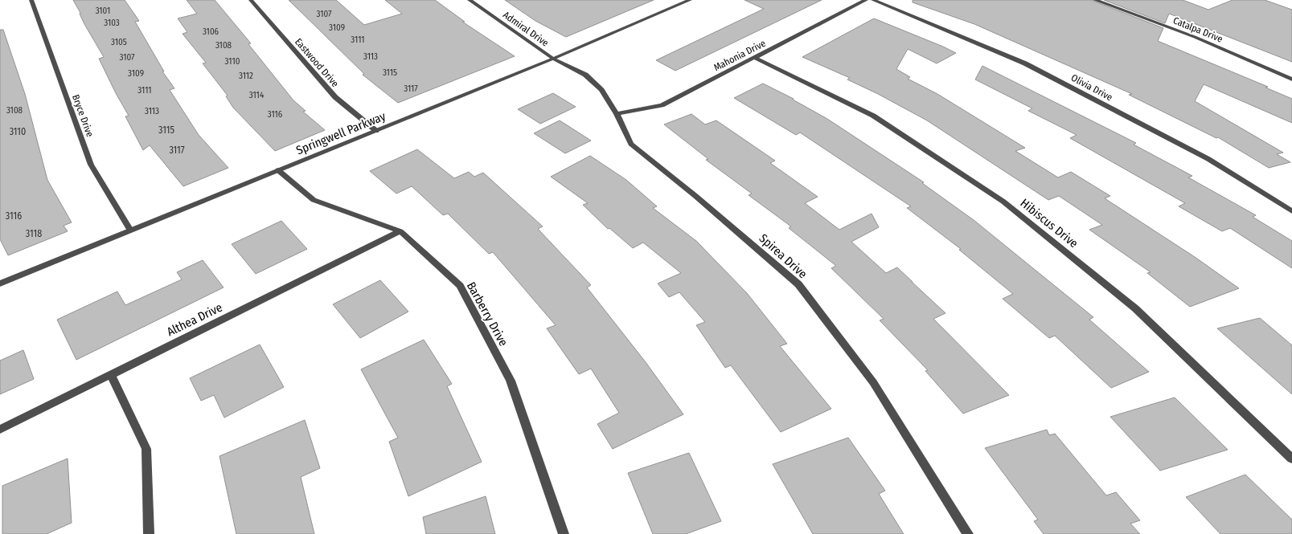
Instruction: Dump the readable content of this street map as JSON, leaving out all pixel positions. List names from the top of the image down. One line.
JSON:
{"streets":{"street":["Admiral Drive","Catalpa Drive","Mahonia Drive","Eastwood Drive","Olivia Drive","Bryce Drive","Springwell Parkway","Hibiscus Drive","Spirea Drive","Barberry Drive","Althea Drive"]},"crossings":[["Admiral Drive","Springwell Parkway"],["Admiral Drive","Spirea Drive"],["Mahonia Drive","Hibiscus Drive"],["Mahonia Drive","Spirea Drive"],["Eastwood Drive","Springwell Parkway"],["Bryce Drive","Springwell Parkway"],["Springwell Parkway","Spirea Drive"],["Springwell Parkway","Barberry Drive"],["Barberry Drive","Althea Drive"]],"house_numbers":["3101","3107","3103","3109","3106","3111","3105","3108","3113","3107","3110","3115","3109","3112","3117","3111","3114","3108","3113","3116","3115","3110","3117","3116","3118"]}
